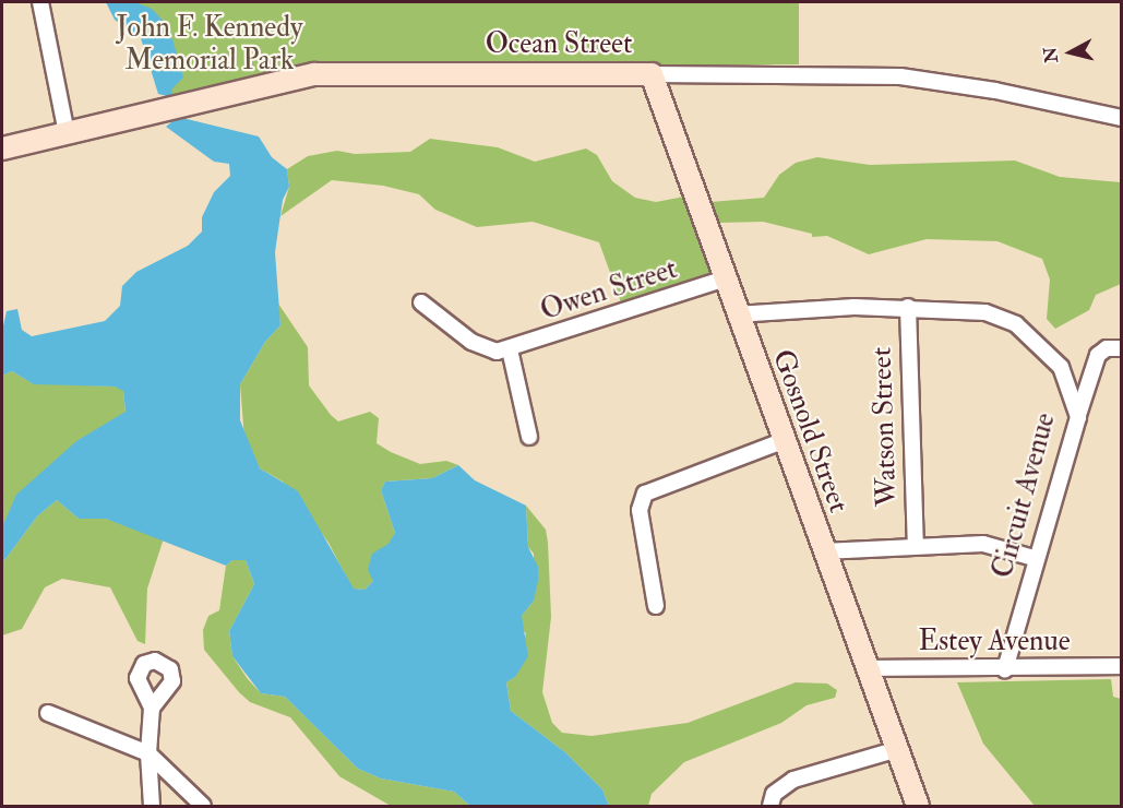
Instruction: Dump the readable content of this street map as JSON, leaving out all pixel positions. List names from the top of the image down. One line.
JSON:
{"streets":{"main road":["Ocean Street","Gosnold Street"],"street":["Owen Street","Watson Street","Circuit Avenue","Estey Avenue"]},"crossings":[["Ocean Street","Gosnold Street"],["Owen Street","Gosnold Street"],["Watson Street","Circuit Avenue"],["Gosnold Street","Circuit Avenue"],["Gosnold Street","Estey Avenue"],["Circuit Avenue","Estey Avenue"]],"parks":["John F. Kennedy Memorial Park"],"north":"left"}
